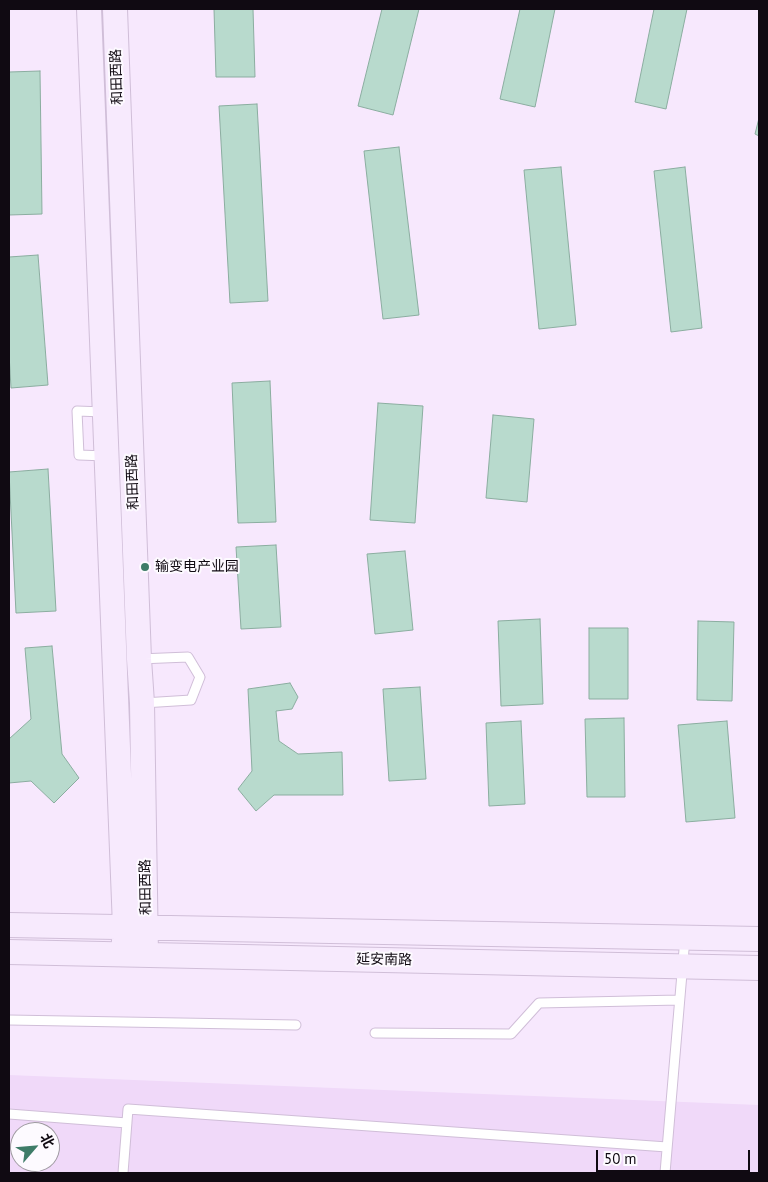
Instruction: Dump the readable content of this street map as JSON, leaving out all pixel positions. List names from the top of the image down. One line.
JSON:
{"streets":{"main road":["和田西路","延安南路"]},"crossings":[["和田西路","延安南路"]],"places":["输变电产业园"],"scale_bar":"50 m","north":"top right"}
